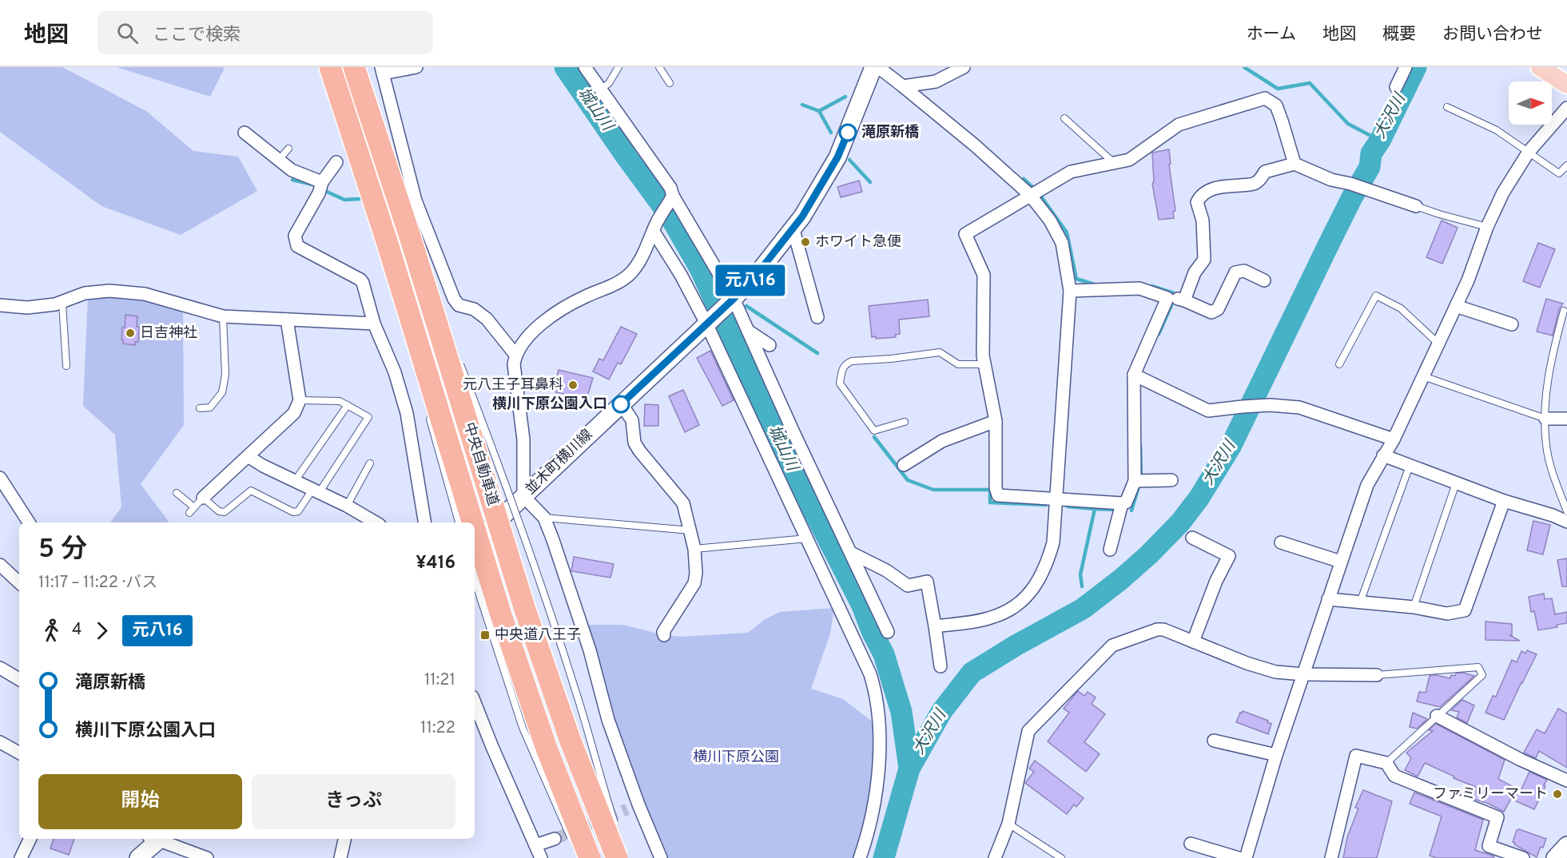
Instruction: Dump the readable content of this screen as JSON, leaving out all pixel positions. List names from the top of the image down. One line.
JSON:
{"streets":{"highway":["中央自動車道"],"street":["並木町横川線"]},"water":["城山川","大沢川"],"parks":["横川下原公園"],"places":{"other":["滝原新橋","ホワイト急便","日吉神社","元八王子耳鼻科","横川下原公園入口","ファミリーマート"],"transit":["中央道八王子"]},"lines":["bus line 元八16"],"north":"right","page":{"header":"地図","search":"ここで検索","nav":["ホーム","地図","概要","お問い合わせ"],"on_map":"元八16","heading":["5 分","11:17 – 11:22 · バス","¥416"],"legs":["4","元八16"],"list":[{"name":"滝原新橋","value":"11:21"},{"name":"横川下原公園入口","value":"11:22"}],"buttons":["開始","きっぷ"]}}
